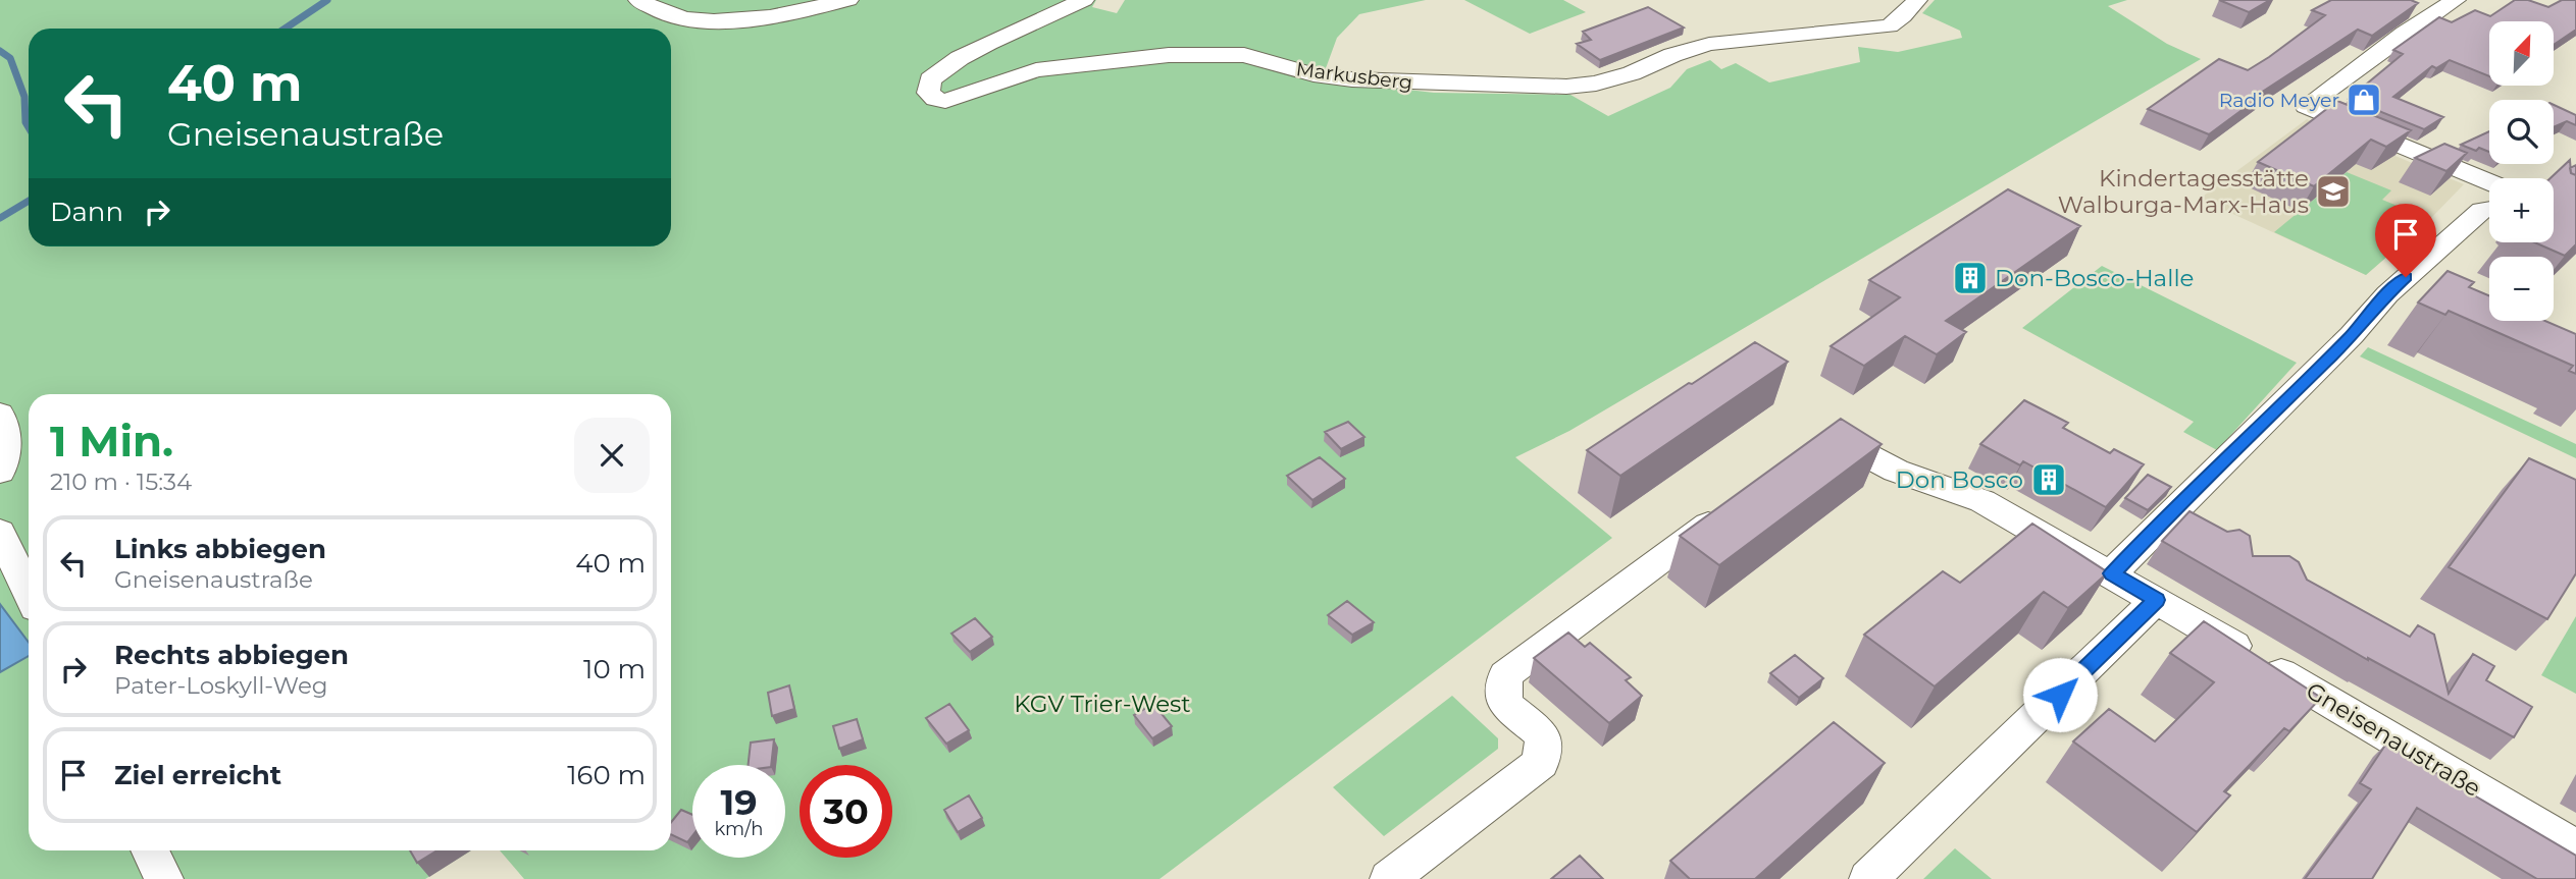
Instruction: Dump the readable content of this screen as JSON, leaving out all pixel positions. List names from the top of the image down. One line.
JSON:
{"streets":{"street":["Markusberg","Gneisenaustraße"]},"parks":["KGV Trier-West"],"places":{"shop":["Radio Meyer"],"school or university":["Kindertagesstätte Walburga-Marx-Haus"],"building":["Don-Bosco-Halle","Don Bosco"]},"north":"top right","page":{"map_buttons":["+","−"],"turn":["40 m","Gneisenaustraße"],"then":"Dann","heading":["1 Min.","210 m · 15:34"],"list":[{"name":"Links abbiegen","note":"Gneisenaustraße","value":"40 m"},{"name":"Rechts abbiegen","note":"Pater-Loskyll-Weg","value":"10 m"},{"name":"Ziel erreicht","value":"160 m"}],"speed":"19 km/h","limit":"30"}}
